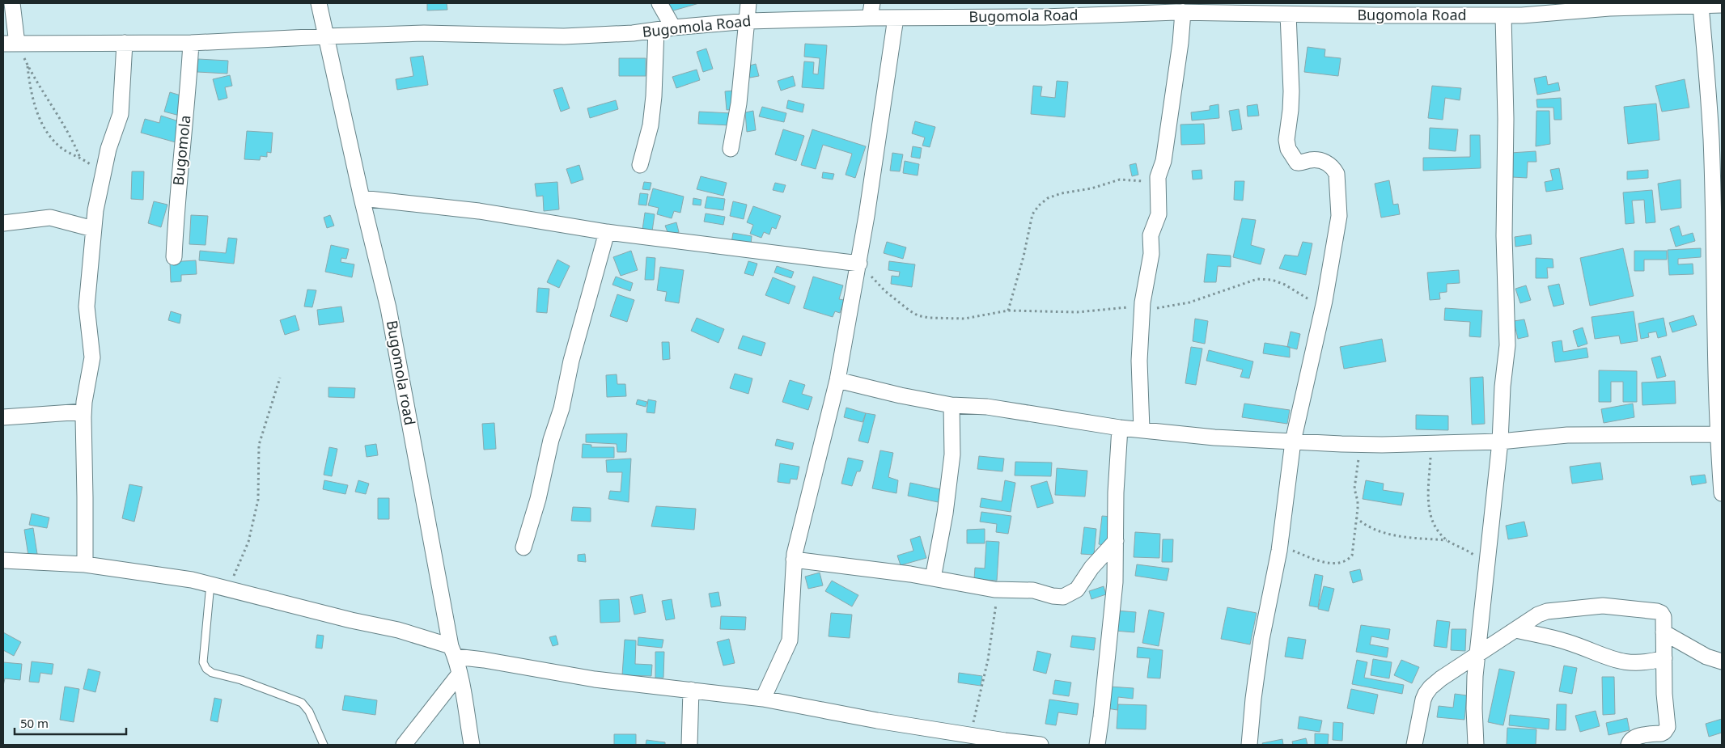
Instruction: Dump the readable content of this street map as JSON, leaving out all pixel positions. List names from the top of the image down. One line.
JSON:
{"streets":{"street":["Bugomola Road","Bugomola","Bugomola road"]},"crossings":[["Bugomola Road","Bugomola"],["Bugomola Road","Bugomola road"]],"scale_bar":"50 m"}
